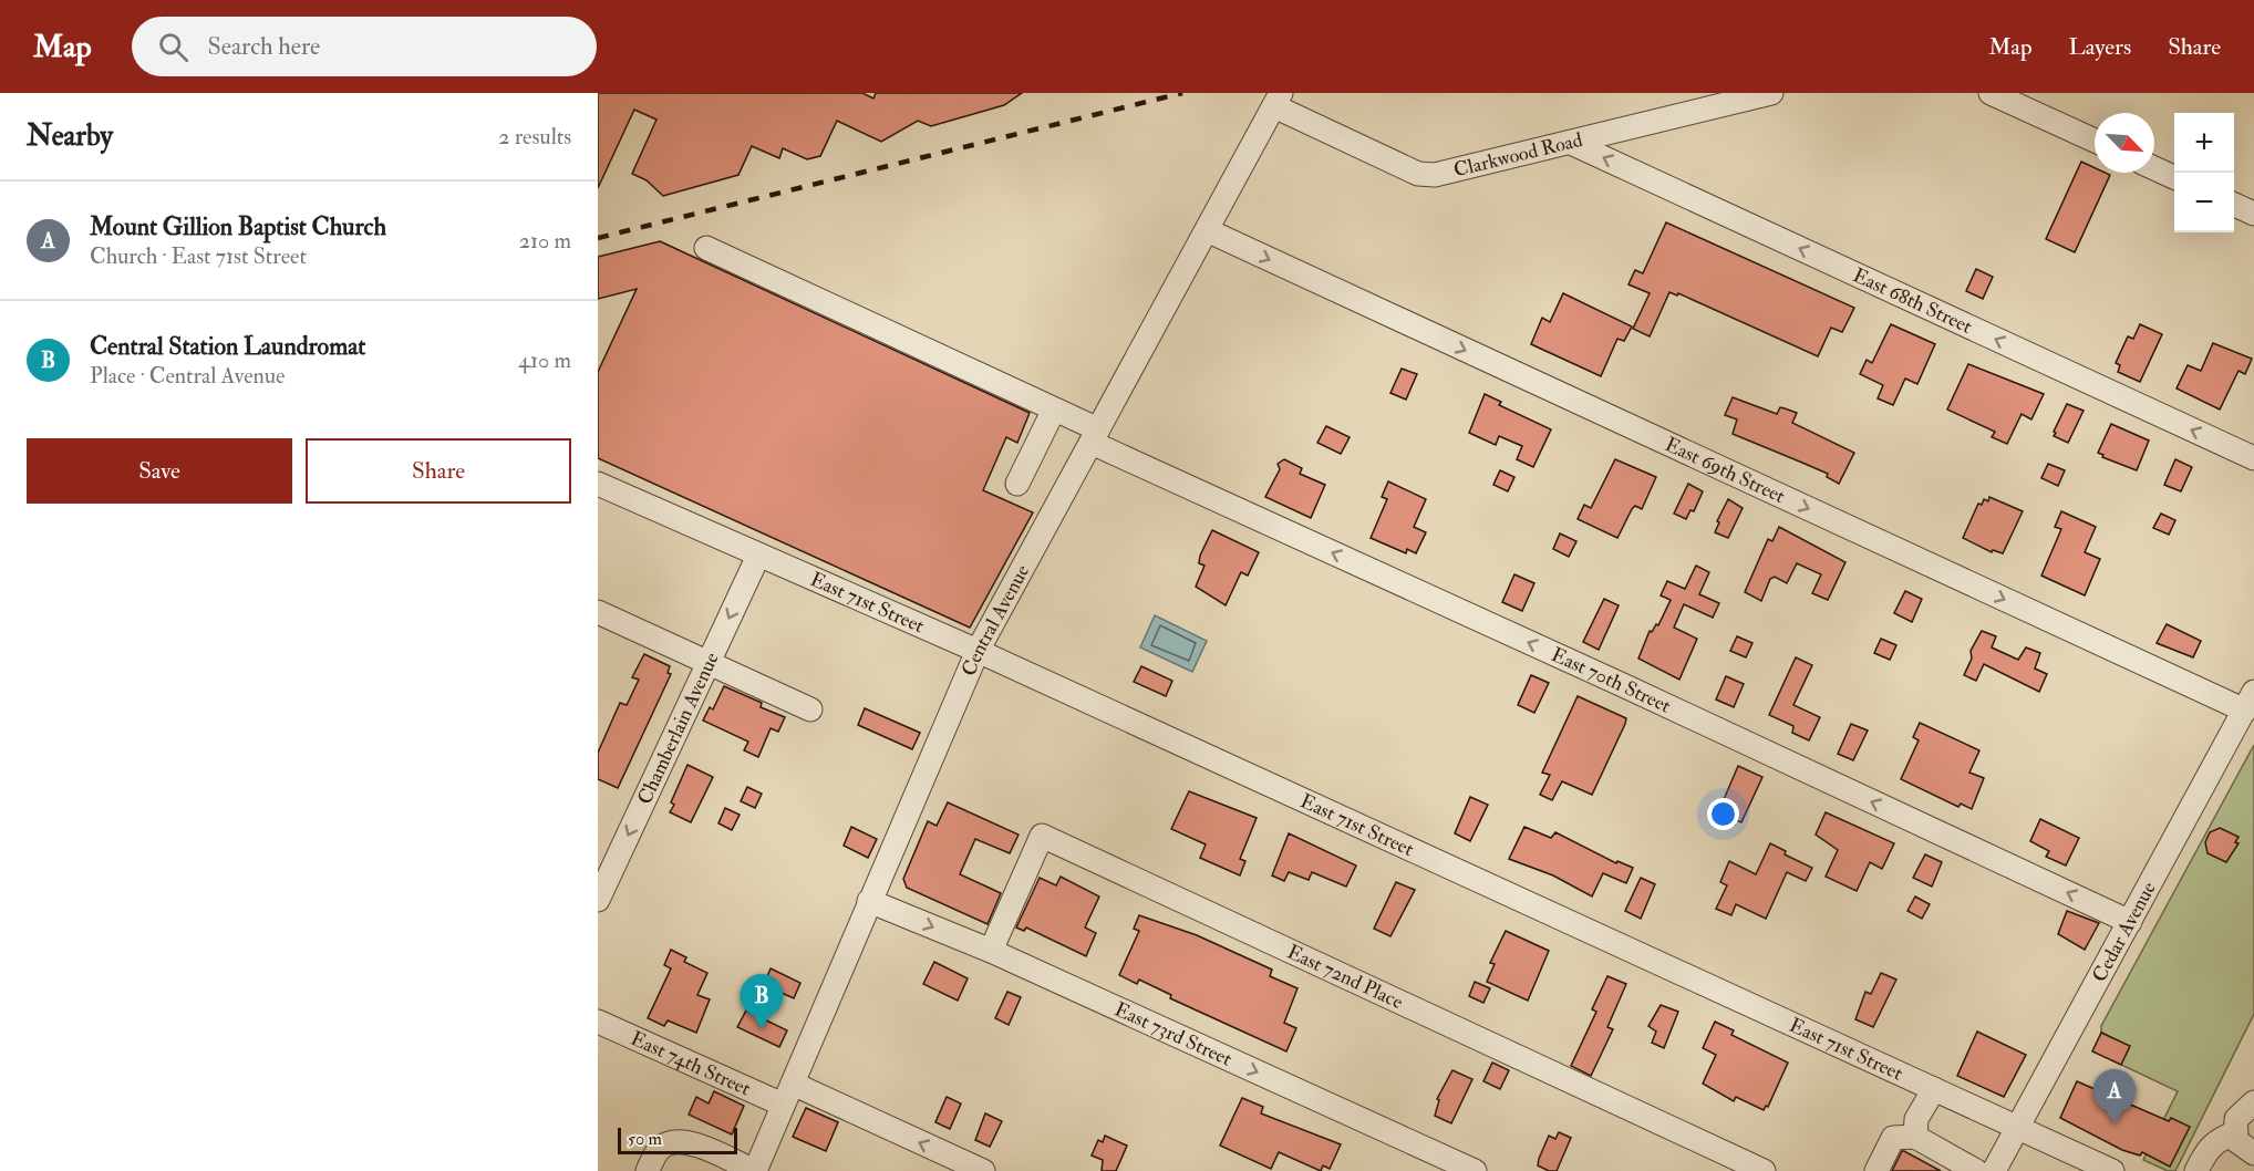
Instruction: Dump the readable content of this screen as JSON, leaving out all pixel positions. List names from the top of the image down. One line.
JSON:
{"streets":{"street":["Clarkwood Road","East 68th Street","East 69th Street","East 71st Street","Central Avenue","East 70th Street","Chamberlain Avenue","Cedar Avenue","East 72nd Place","East 73rd Street","East 74th Street"]},"crossings":[["Clarkwood Road","East 68th Street"],["Clarkwood Road","Central Avenue"],["East 69th Street","Central Avenue"],["East 69th Street","Cedar Avenue"],["East 71st Street","Central Avenue"],["East 71st Street","Chamberlain Avenue"],["East 71st Street","Cedar Avenue"],["Central Avenue","East 70th Street"],["Central Avenue","East 73rd Street"],["Central Avenue","East 74th Street"],["East 70th Street","Cedar Avenue"],["East 72nd Place","East 73rd Street"]],"one_way":["East 68th Street","East 69th Street","East 70th Street","Chamberlain Avenue","East 73rd Street","East 74th Street"],"scale_bar":"50 m","north":"bottom right","page":{"header":"Map","search":"Search here","nav":["Map","Layers","Share"],"heading":["Nearby","2 results"],"map_buttons":["+","−"],"list":[{"mark":"A","name":"Mount Gillion Baptist Church","note":"Church · East 71st Street","value":"210 m"},{"mark":"B","name":"Central Station Laundromat","note":"Place · Central Avenue","value":"410 m"}],"buttons":["Save","Share"],"pins":["B","A"],"scale":"50 m"}}
